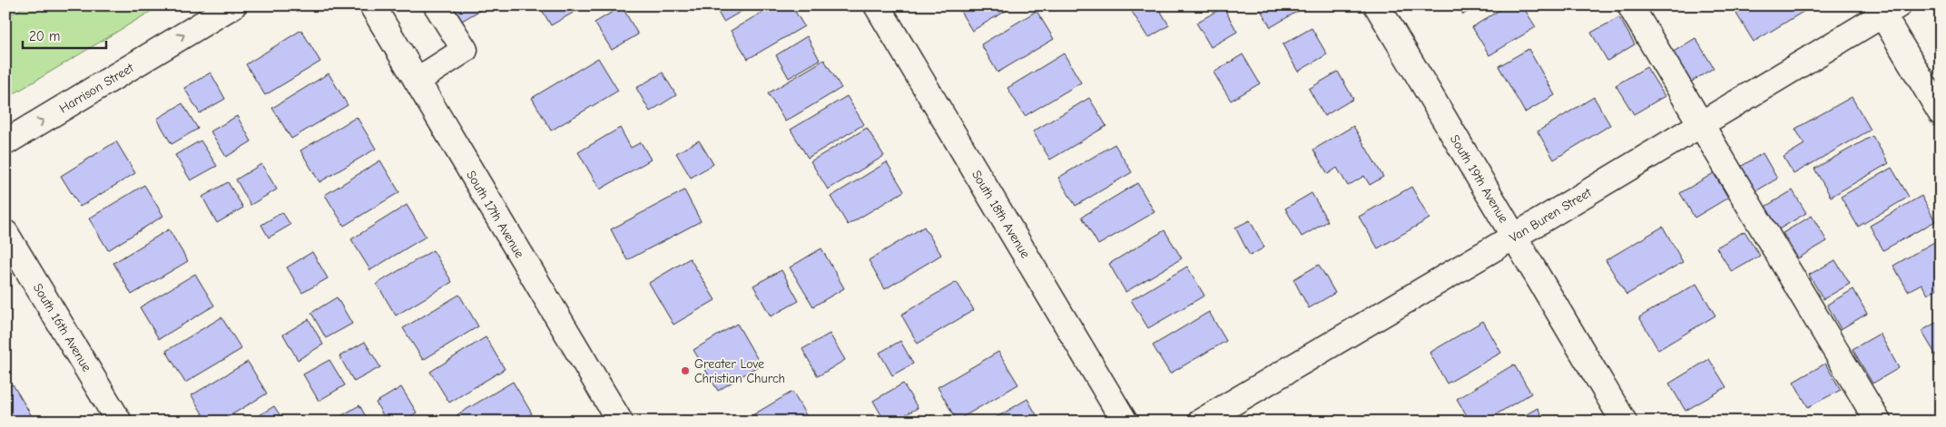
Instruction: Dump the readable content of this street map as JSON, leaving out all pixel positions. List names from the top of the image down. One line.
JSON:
{"streets":{"street":["Harrison Street","South 19th Avenue","South 17th Avenue","South 18th Avenue","Van Buren Street","South 16th Avenue"]},"crossings":[["South 19th Avenue","Van Buren Street"]],"one_way":["Harrison Street"],"places":["Greater Love Christian Church"],"scale_bar":"20 m"}
